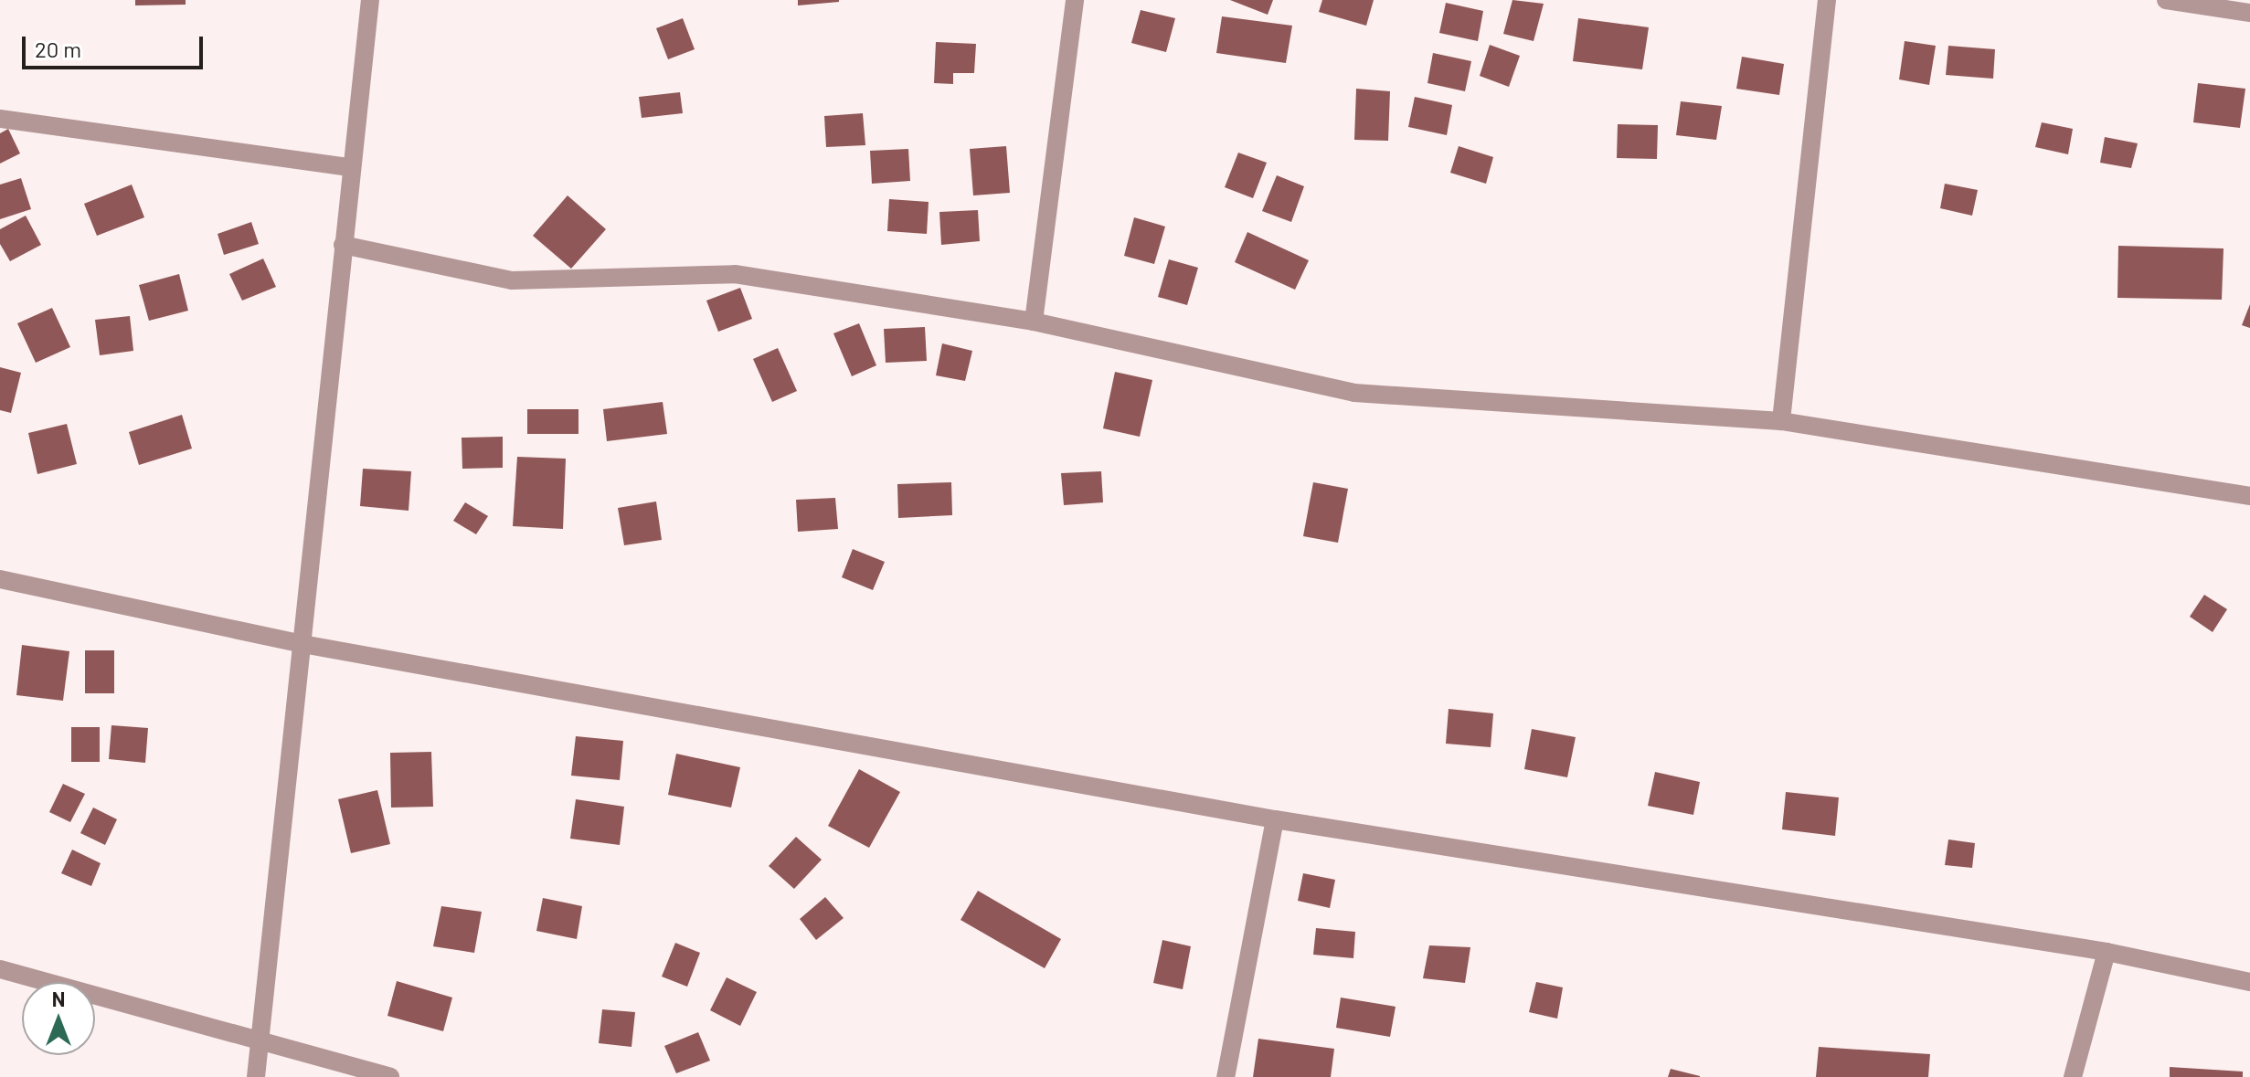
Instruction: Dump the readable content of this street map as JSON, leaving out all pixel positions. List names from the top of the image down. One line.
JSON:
{"scale_bar":"20 m","north":"top"}
